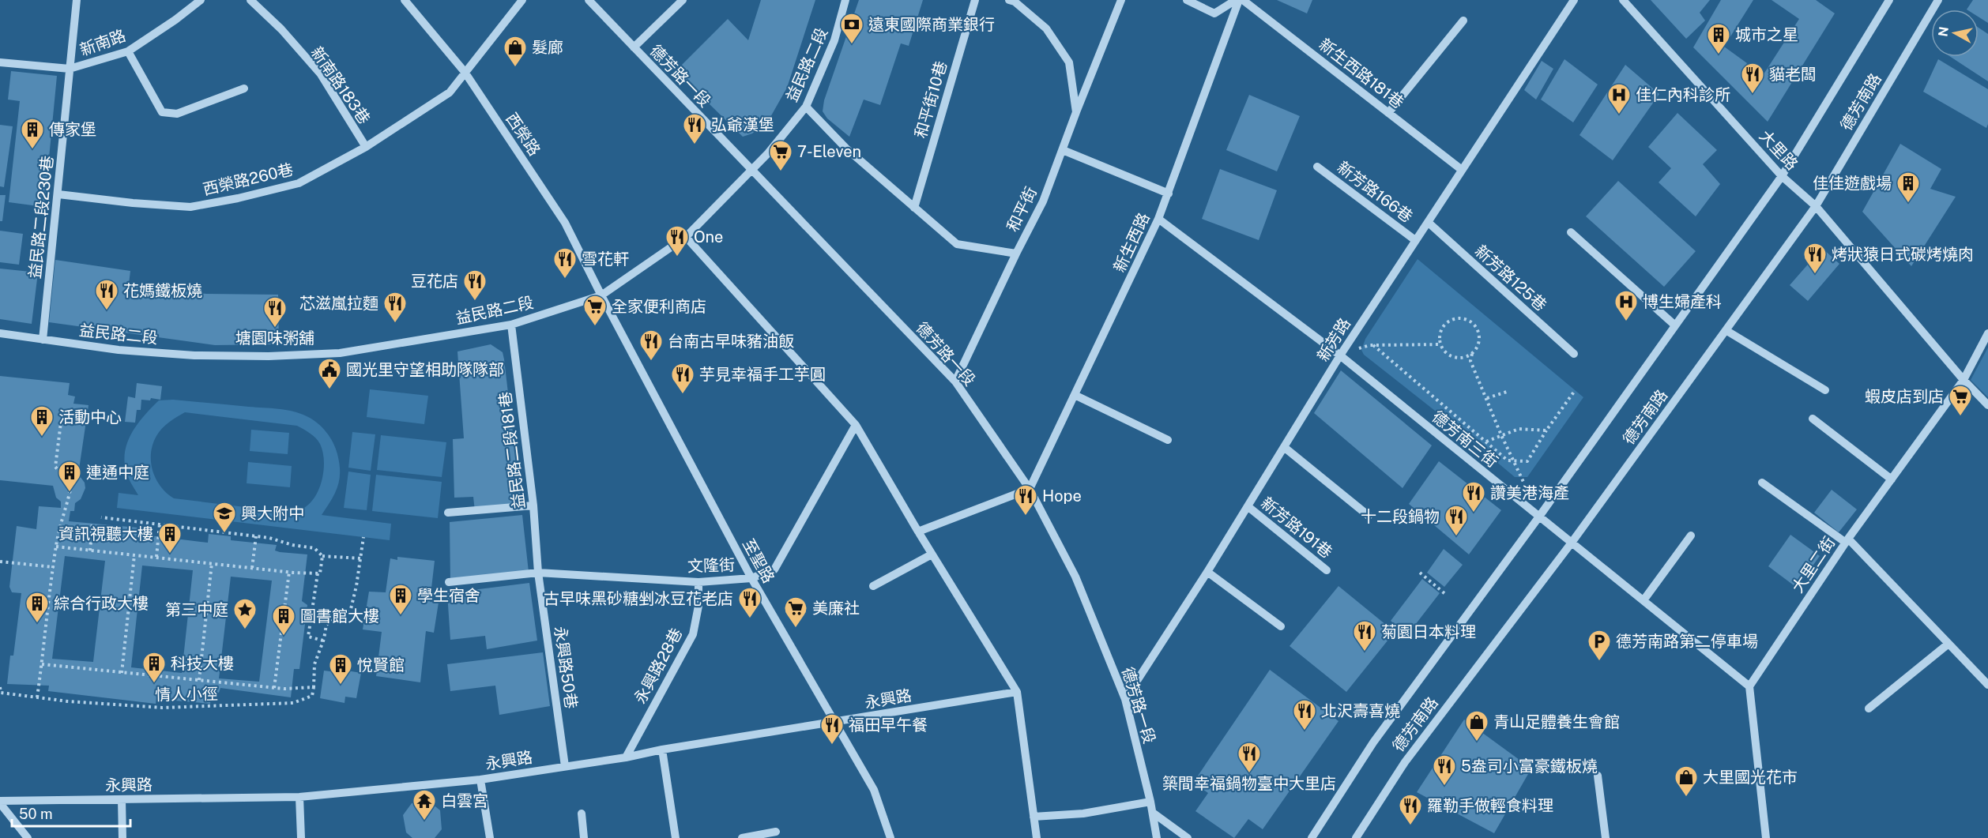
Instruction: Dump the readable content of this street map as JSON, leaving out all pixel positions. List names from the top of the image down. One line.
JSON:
{"streets":{"street":["新南路","益民路二段","新生西路181巷","德芳路一段","新南路183巷","和平街10巷","德芳南路","西榮路","大里路","西榮路260巷","新芳路166巷","和平街","益民路二段230巷","新生西路","新芳路125巷","新芳路","德芳南三街","益民路二段181巷","新芳路191巷","至聖路","大里二街","文隆街","永興路28巷","永興路50巷","永興路"],"path":["情人小徑"]},"crossings":[["新南路","益民路二段230巷"],["益民路二段","德芳路一段"],["益民路二段","西榮路"],["益民路二段","和平街"],["益民路二段","益民路二段230巷"],["益民路二段","益民路二段181巷"],["益民路二段","至聖路"],["新生西路181巷","新芳路"],["德芳路一段","新生西路"],["德芳路一段","新芳路"],["新南路183巷","西榮路260巷"],["和平街10巷","和平街"],["德芳南路","大里路"],["德芳南路","德芳南三街"],["西榮路","西榮路260巷"],["西榮路","至聖路"],["大里路","大里二街"],["西榮路260巷","益民路二段230巷"],["新芳路166巷","新芳路"],["新生西路","德芳南三街"],["新芳路125巷","新芳路"],["新芳路","德芳南三街"],["新芳路","新芳路191巷"],["德芳南三街","大里二街"],["益民路二段181巷","文隆街"],["益民路二段181巷","永興路50巷"],["至聖路","文隆街"],["至聖路","永興路"],["文隆街","永興路28巷"],["文隆街","永興路50巷"],["永興路28巷","永興路"],["永興路50巷","永興路"]],"places":{"bank":["遠東國際商業銀行"],"building":["城市之星","傳家堡","佳佳遊戲場","活動中心","連通中庭","資訊視聽大樓","學生宿舍","綜合行政大樓","圖書館大樓","科技大樓","悅賢館"],"shop":["髮廊","青山足體養生會館","大里國光花市"],"restaurant":["貓老闆","弘爺漢堡","One","烤狀猿日式碳烤燒肉","雪花軒","豆花店","花媽鐵板燒","芯滋嵐拉麵","塘園味粥舖","台南古早味豬油飯","芋見幸福手工芋圓","讚美港海產","Hope","十二段鍋物","古早味黑砂糖剉冰豆花老店","菊園日本料理","北沢壽喜燒","福田早午餐","築間幸福鍋物臺中大里店","5盎司小富豪鐵板燒","羅勒手做輕食料理"],"hospital":["佳仁內科診所","博生婦產科"],"supermarket":["7-Eleven","全家便利商店","蝦皮店到店","美廉社"],"public building":["國光里守望相助隊隊部"],"school or university":["興大附中"],"place":["第三中庭"],"parking":["德芳南路第二停車場"],"temple":["白雲宮"]},"scale_bar":"50 m","north":"left"}
